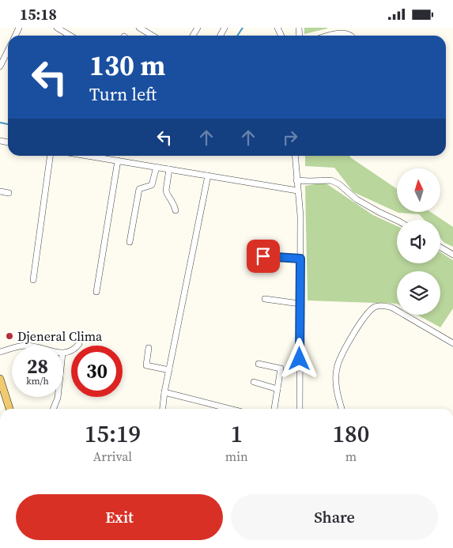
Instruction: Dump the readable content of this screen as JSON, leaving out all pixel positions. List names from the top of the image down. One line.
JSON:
{"places":["Djeneral Clima"],"north":"top","page":{"status":"15:18","turn":["130 m","Turn left"],"speed":"28 km/h","limit":"30","eta":["15:19","Arrival","1","min","180","m"],"buttons":["Exit","Share"]}}
